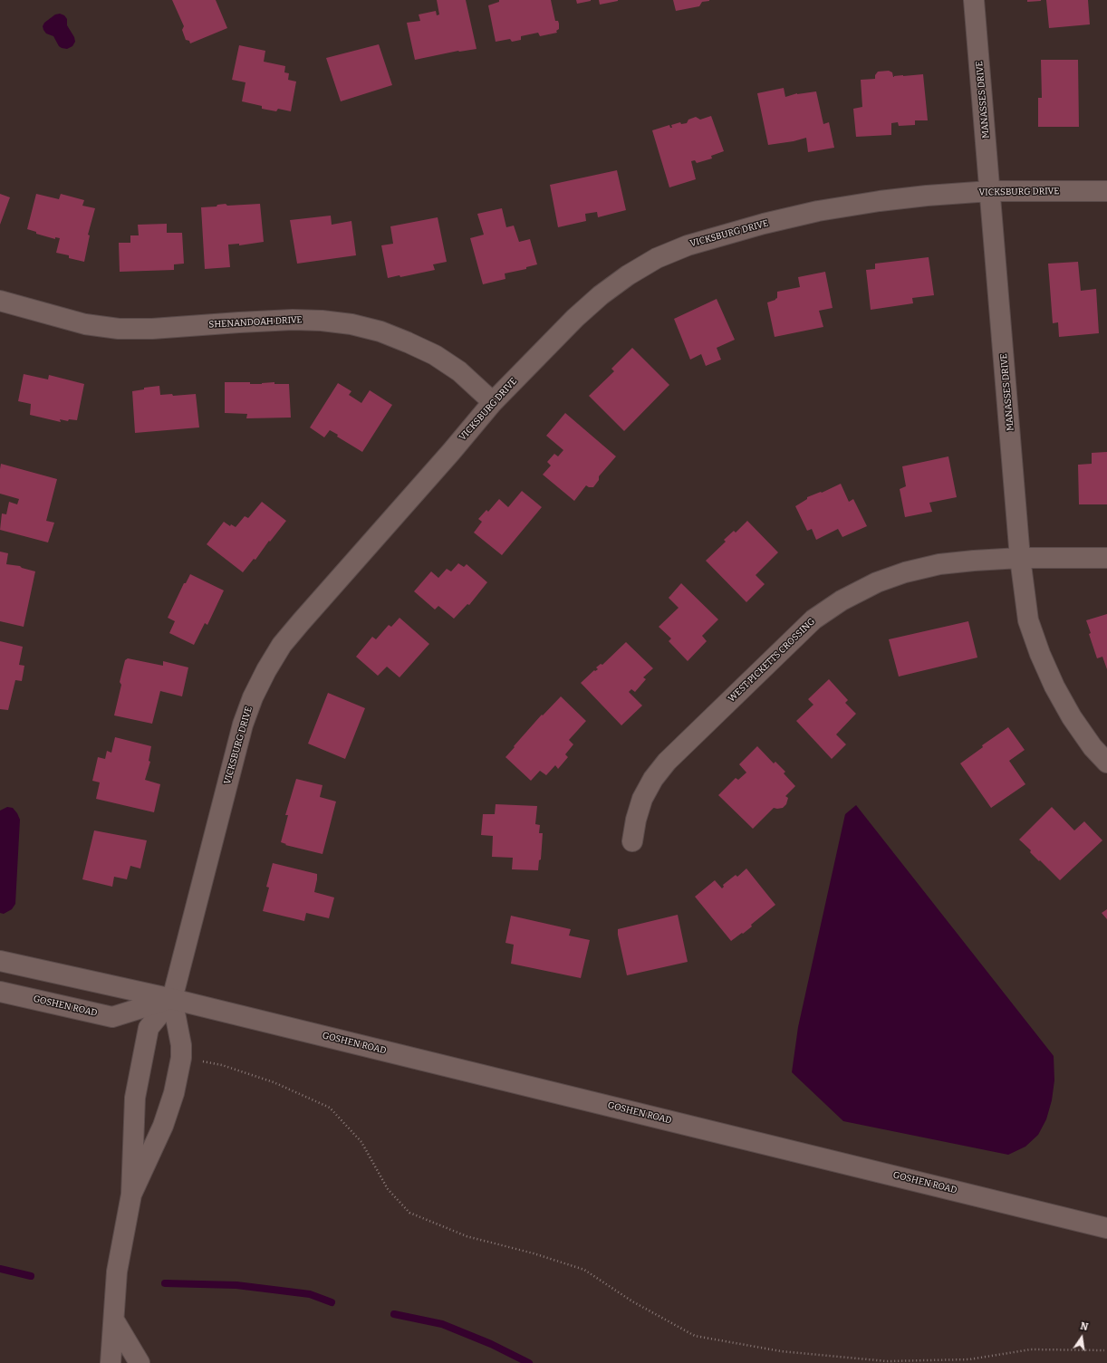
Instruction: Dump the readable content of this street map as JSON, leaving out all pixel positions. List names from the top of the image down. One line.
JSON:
{"streets":{"street":["MANASSES DRIVE","VICKSBURG DRIVE","SHENANDOAH DRIVE","WEST PICKETTS CROSSING","GOSHEN ROAD"]},"crossings":[["MANASSES DRIVE","VICKSBURG DRIVE"],["MANASSES DRIVE","WEST PICKETTS CROSSING"],["VICKSBURG DRIVE","SHENANDOAH DRIVE"],["VICKSBURG DRIVE","GOSHEN ROAD"]],"north":"top"}
